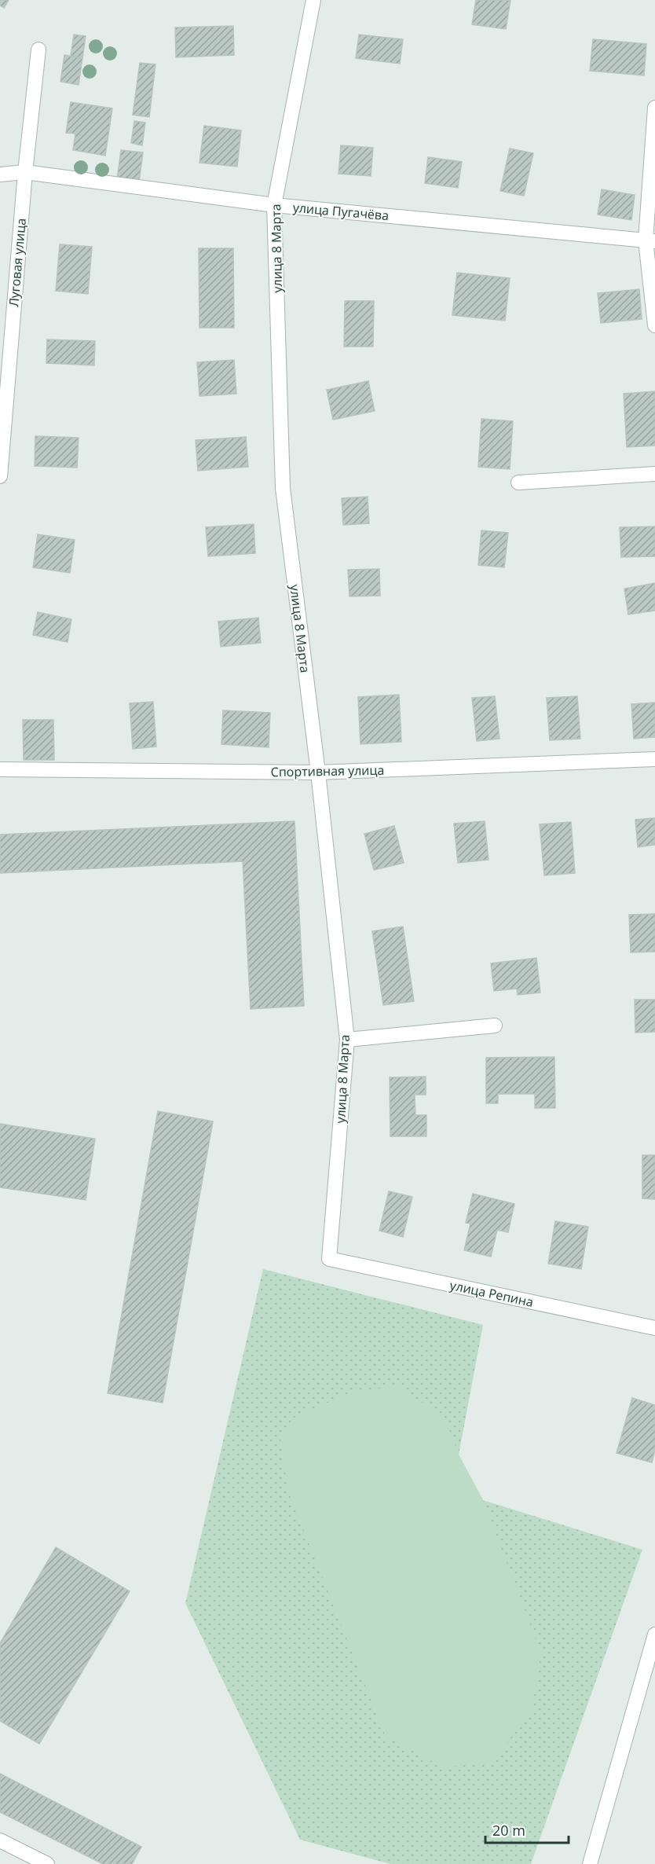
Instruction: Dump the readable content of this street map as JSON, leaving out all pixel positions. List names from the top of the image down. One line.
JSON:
{"streets":{"street":["улица Пугачёва","улица 8 Марта","Луговая улица","Спортивная улица","улица Репина"]},"crossings":[["улица Пугачёва","улица 8 Марта"],["улица Пугачёва","Луговая улица"],["улица 8 Марта","Спортивная улица"],["улица 8 Марта","улица Репина"]],"scale_bar":"20 m"}
